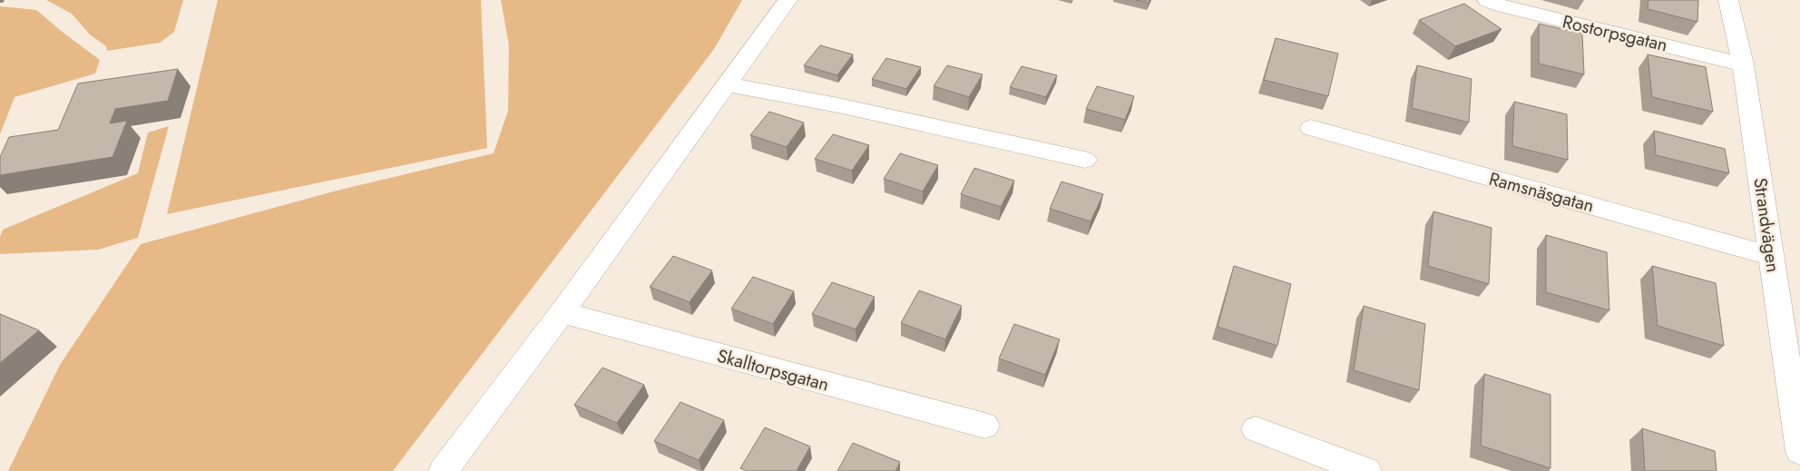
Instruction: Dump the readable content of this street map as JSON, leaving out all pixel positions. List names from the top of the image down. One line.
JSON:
{"streets":{"street":["Rostorpsgatan","Ramsnäsgatan","Strandvägen","Skalltorpsgatan"]},"crossings":[["Rostorpsgatan","Strandvägen"],["Ramsnäsgatan","Strandvägen"]]}
